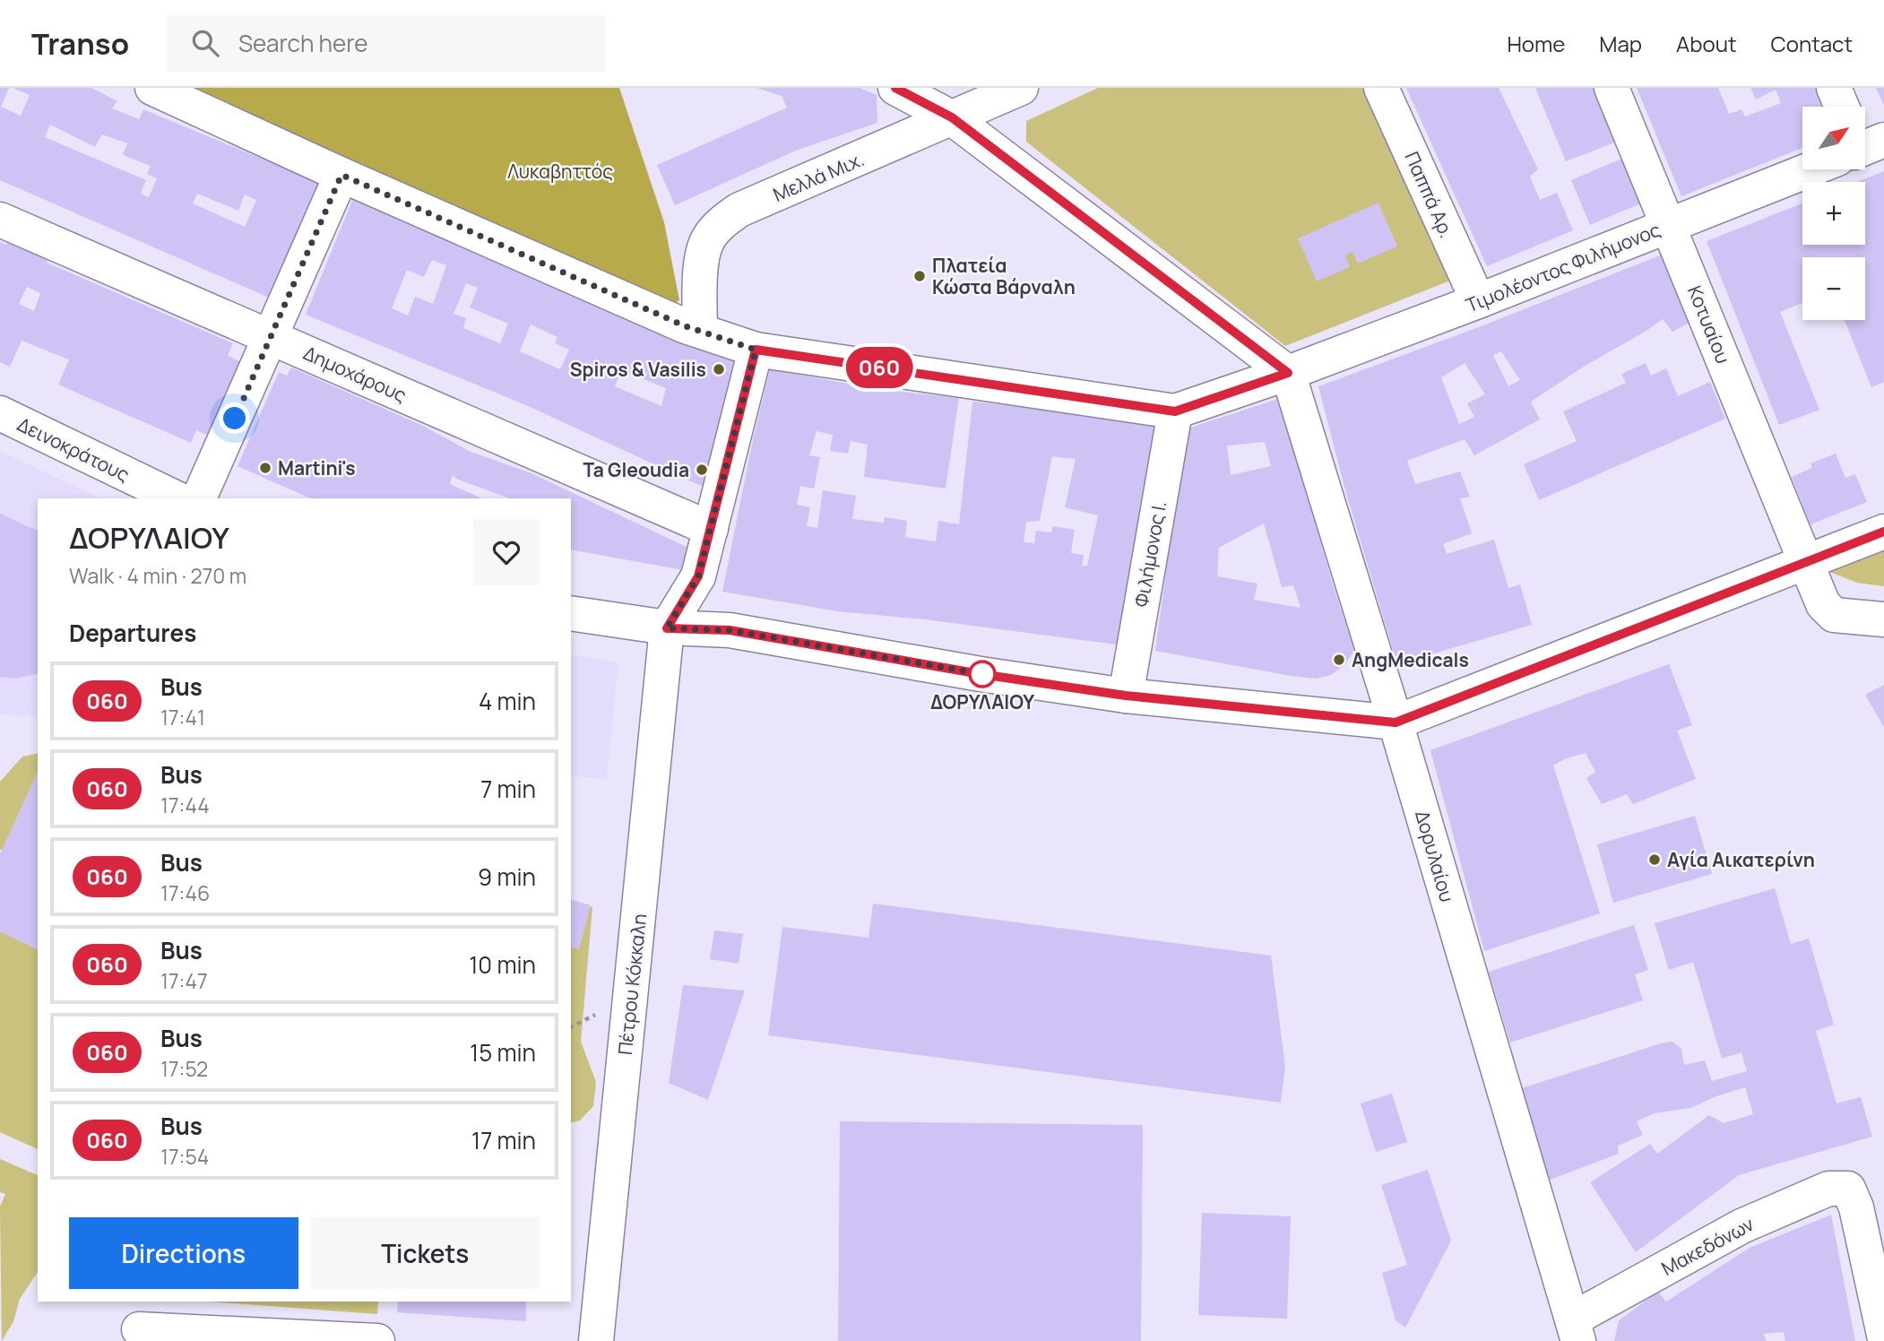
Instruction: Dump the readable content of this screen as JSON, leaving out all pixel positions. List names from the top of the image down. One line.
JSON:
{"streets":{"street":["Μελλά Μιχ.","Παππά Αρ.","Τιμoλέοντος Φιλήμονος","Κοτυαίου","Δημοχάρους","Δεινοκράτους","Φιλήμονος Ι.","Δορυλαίου","Πέτρου Κόκκαλη","Μακεδόνων"]},"crossings":[["Παππά Αρ.","Τιμoλέοντος Φιλήμονος"],["Τιμoλέοντος Φιλήμονος","Κοτυαίου"],["Τιμoλέοντος Φιλήμονος","Φιλήμονος Ι."],["Τιμoλέοντος Φιλήμονος","Δορυλαίου"],["Δορυλαίου","Μακεδόνων"]],"parks":["Λυκαβηττός"],"places":["Πλατεία Κώστα Βάρναλη","Spiros & Vasilis","Martini's","Ta Gleoudia","AngMedicals","ΔΟΡΥΛΑΙΟΥ","Αγία Αικατερίνη"],"lines":["bus line 060"],"north":"top right","page":{"header":"Transo","search":"Search here","nav":["Home","Map","About","Contact"],"on_map":"060","map_buttons":["+","−"],"heading":[["ΔΟΡΥΛΑΙΟΥ","Walk · 4 min · 270 m"],"Departures"],"list":[{"mark":"060","name":"Bus","note":"17:41","value":"4 min"},{"mark":"060","name":"Bus","note":"17:44","value":"7 min"},{"mark":"060","name":"Bus","note":"17:46","value":"9 min"},{"mark":"060","name":"Bus","note":"17:47","value":"10 min"},{"mark":"060","name":"Bus","note":"17:52","value":"15 min"},{"mark":"060","name":"Bus","note":"17:54","value":"17 min"}],"buttons":["Directions","Tickets"]}}
